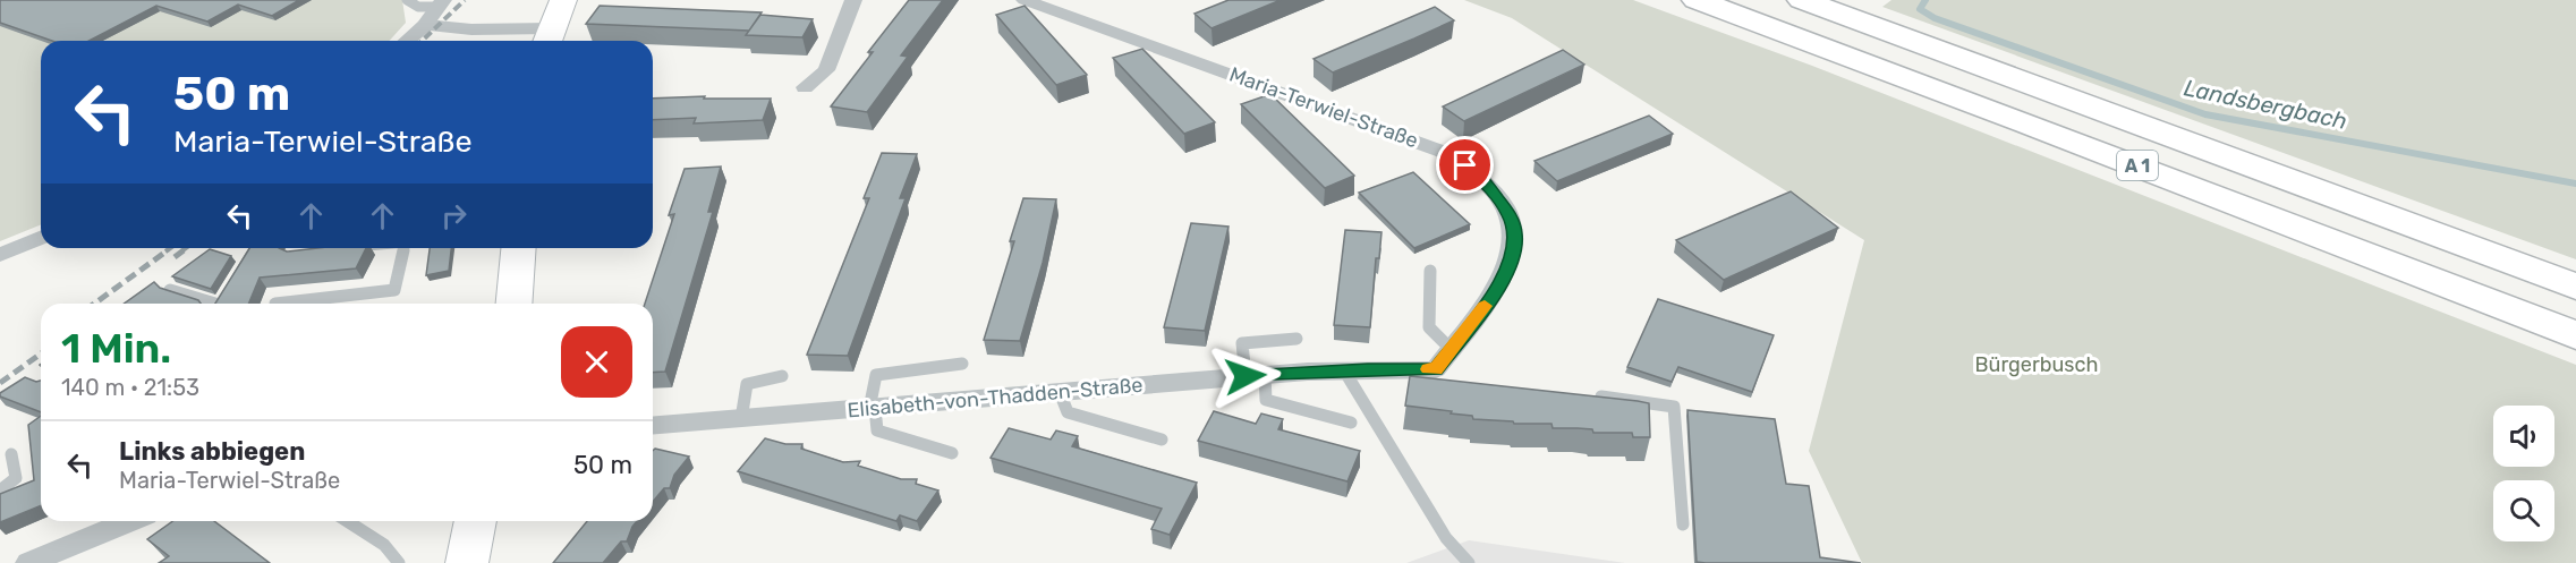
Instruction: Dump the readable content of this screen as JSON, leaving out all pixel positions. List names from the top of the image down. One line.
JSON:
{"streets":{"highway":["A 1"],"street":["Maria-Terwiel-Straße","Elisabeth-von-Thadden-Straße"]},"crossings":[["Maria-Terwiel-Straße","Elisabeth-von-Thadden-Straße"]],"water":["Landsbergbach"],"parks":["Bürgerbusch"],"page":{"turn":["50 m","Maria-Terwiel-Straße"],"heading":["1 Min.","140 m · 21:53"],"list":[{"name":"Links abbiegen","note":"Maria-Terwiel-Straße","value":"50 m"}]}}
